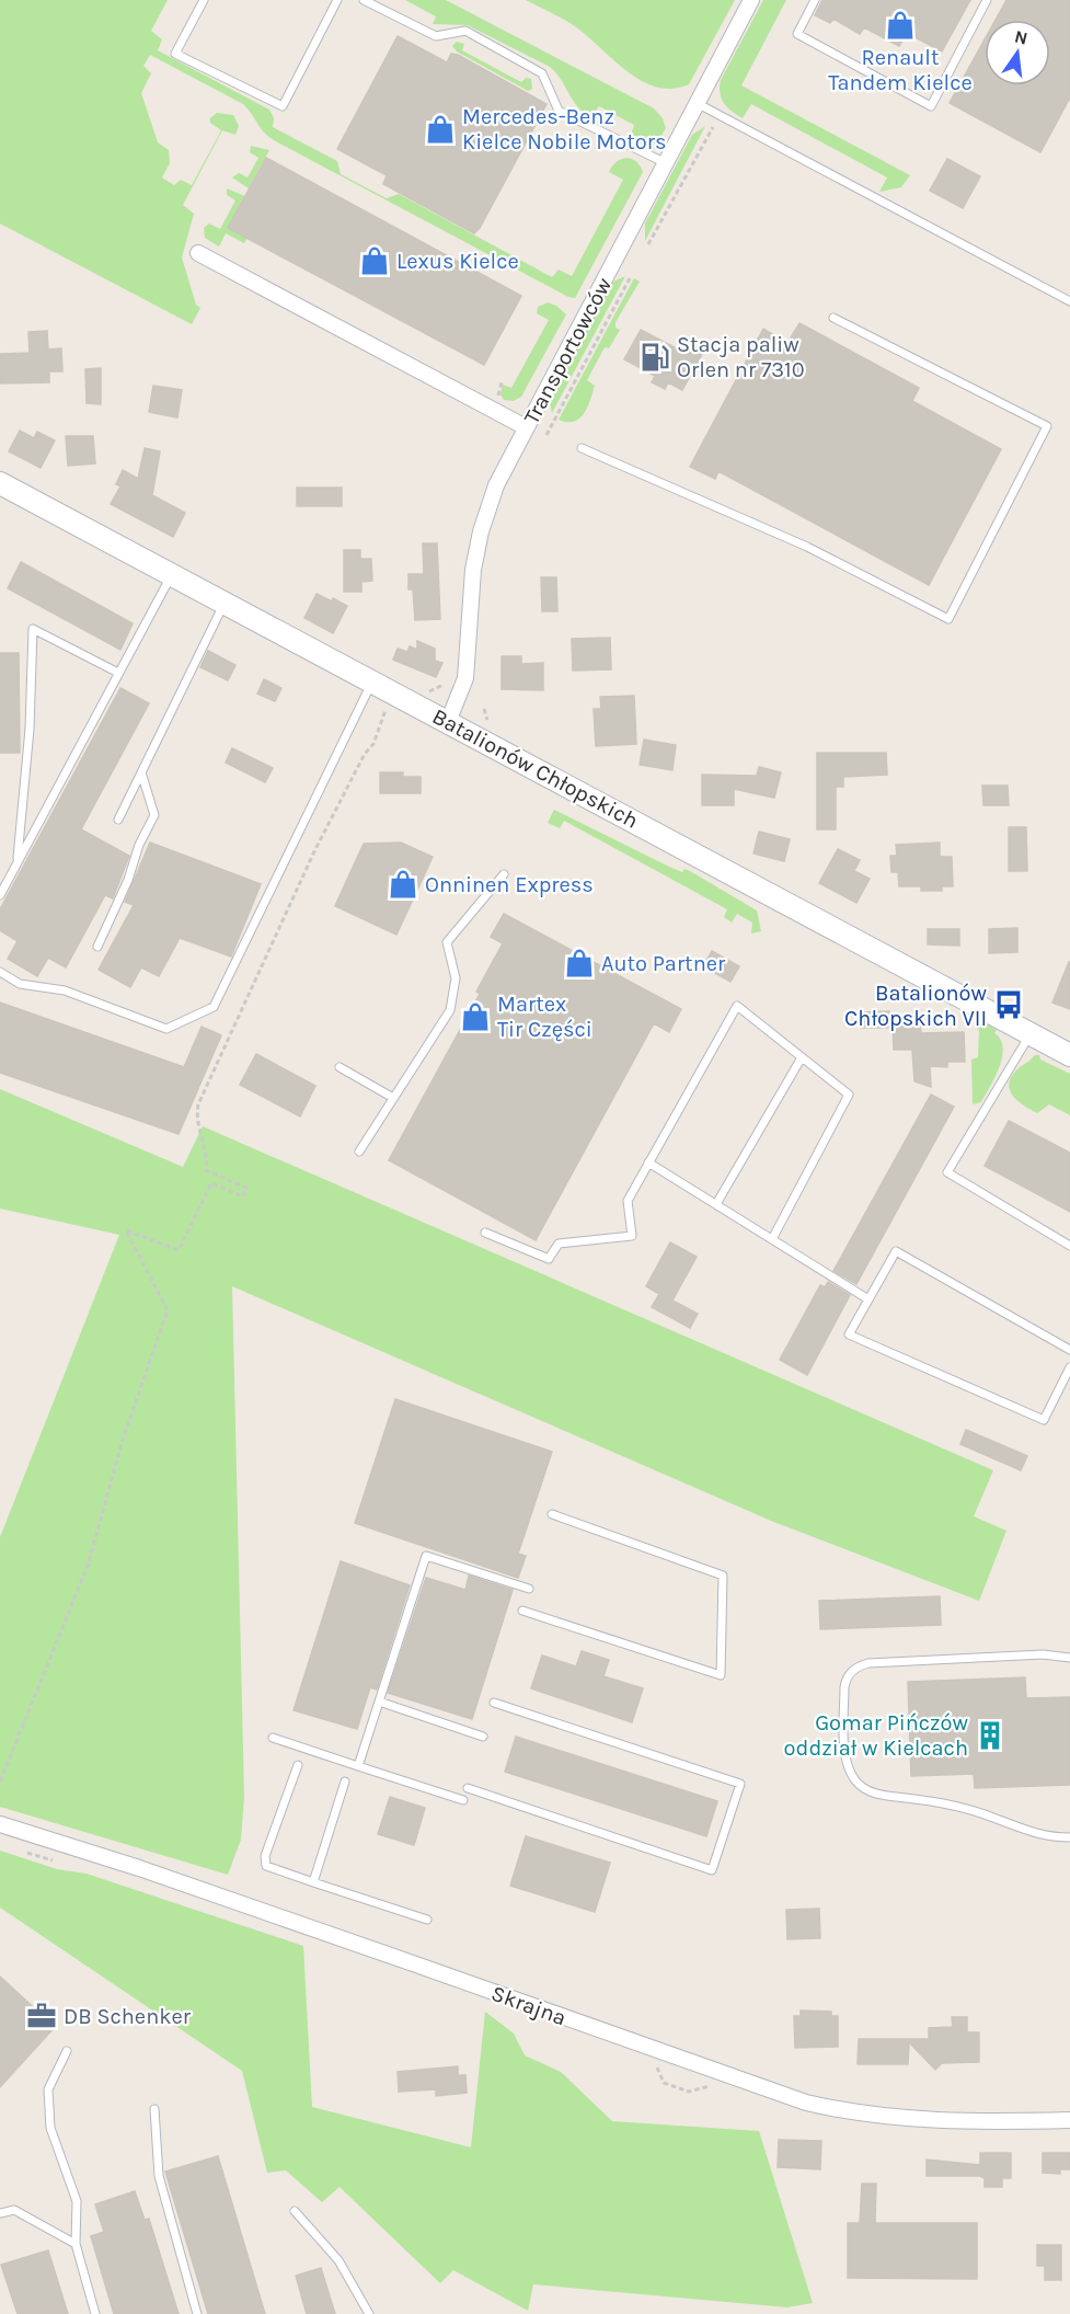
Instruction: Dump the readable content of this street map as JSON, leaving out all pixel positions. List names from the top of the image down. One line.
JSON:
{"streets":{"street":["Transportowców","Batalionów Chłopskich","Skrajna"]},"crossings":[["Transportowców","Batalionów Chłopskich"]],"places":{"shop":["Renault Tandem Kielce","Mercedes-Benz Kielce Nobile Motors","Lexus Kielce","Onninen Express","Auto Partner","Martex Tir Części"],"fuel station":["Stacja paliw Orlen nr 7310"],"bus stop":["Batalionów Chłopskich VII"],"building":["Gomar Pińczów oddział w Kielcach"],"office":["DB Schenker"]},"north":"top"}
